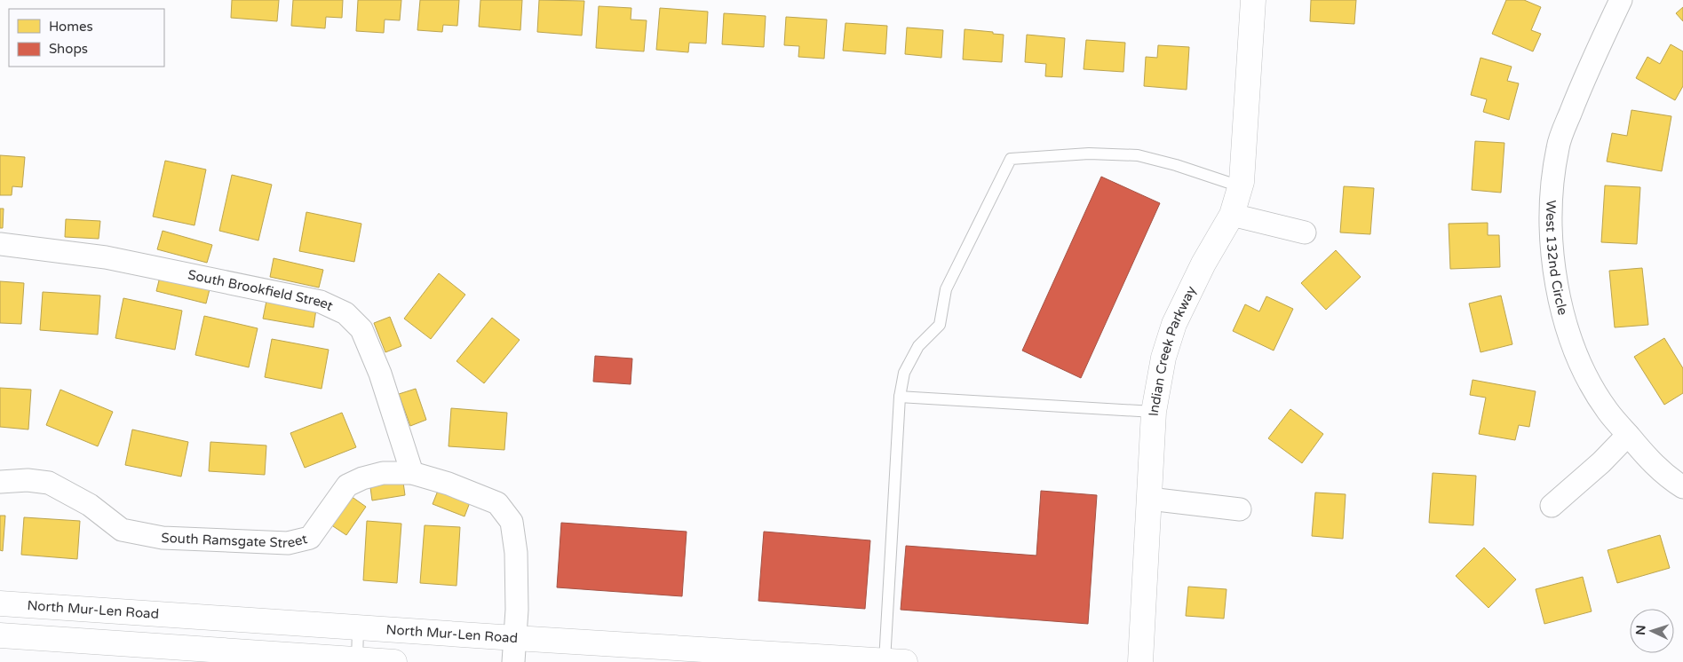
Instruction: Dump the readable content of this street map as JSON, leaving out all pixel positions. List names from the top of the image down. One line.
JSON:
{"streets":{"main road":["Indian Creek Parkway","North Mur-Len Road"],"street":["West 132nd Circle","South Brookfield Street","South Ramsgate Street"]},"crossings":[["South Brookfield Street","South Ramsgate Street"],["South Ramsgate Street","North Mur-Len Road"]],"legend":["Homes","Shops"],"north":"left"}
